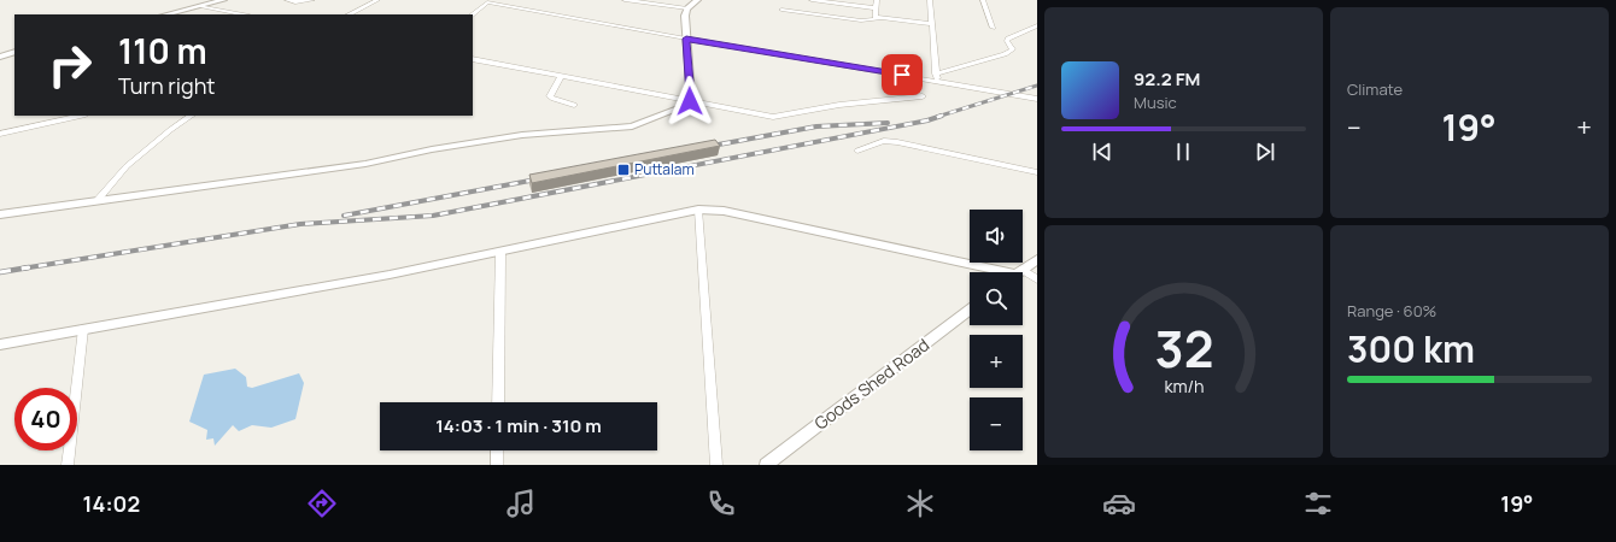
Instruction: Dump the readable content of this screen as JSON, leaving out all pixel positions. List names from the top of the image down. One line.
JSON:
{"streets":{"street":["Goods Shed Road"]},"places":{"transit":["Puttalam"]},"page":{"tile":["Climate",["Range · 60%","300 km"]],"turn":["110 m","Turn right"],"song":["92.2 FM","Music"],"heat":["−","19°","+"],"map_buttons":["+","−"],"limit":"40","trip":"14:03 · 1 min · 310 m","tabs":["14:02","19°"],"gauge":["32","km/h"]}}
